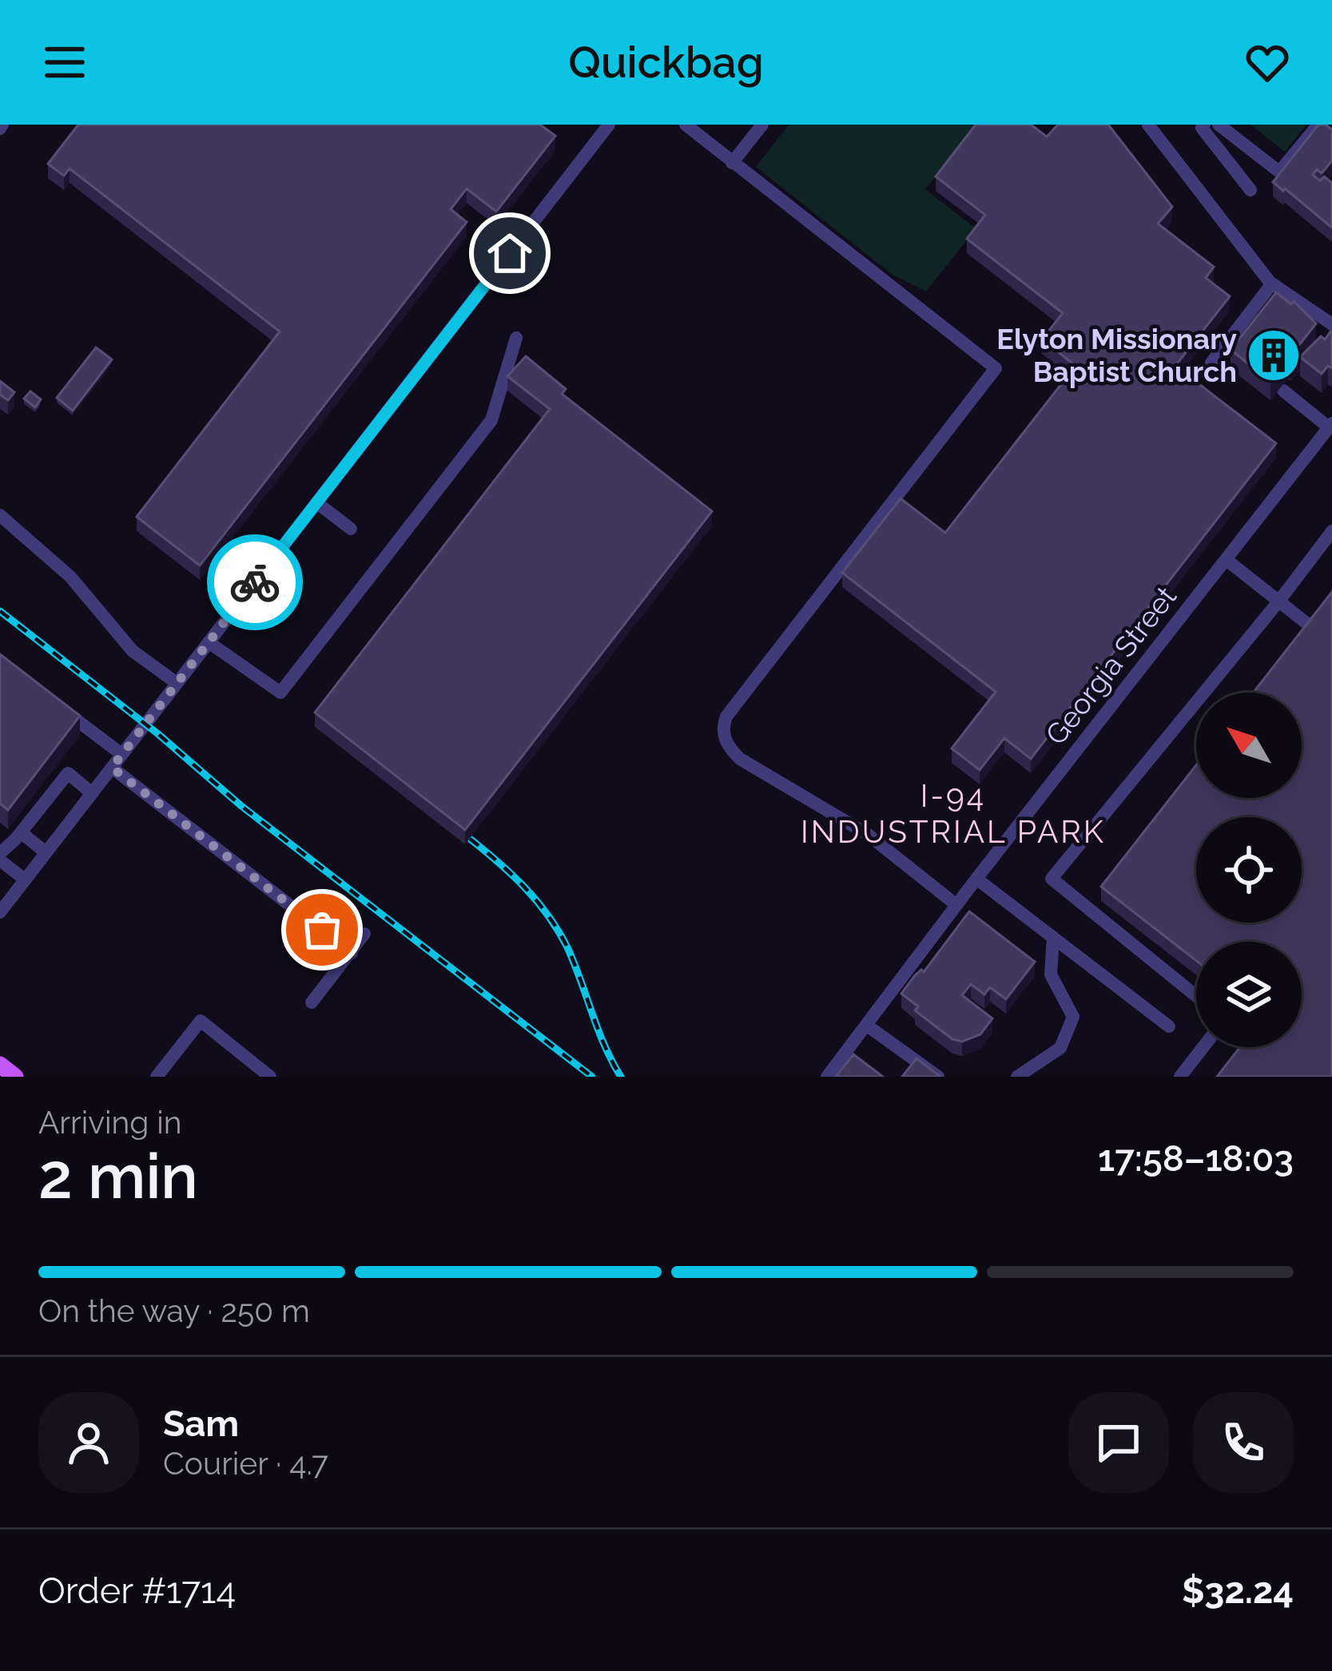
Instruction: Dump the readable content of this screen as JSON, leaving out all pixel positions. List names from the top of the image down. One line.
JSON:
{"streets":{"street":["Georgia Street"]},"districts":["I-94 INDUSTRIAL PARK"],"places":{"building":["Elyton Missionary Baptist Church"]},"north":"top left","page":{"header":"Quickbag","heading":["2 min","Arriving in","17:58–18:03"],"panel":["Sam","Courier · 4.7","Order #1714","$32.24"],"bar":"On the way · 250 m"}}
